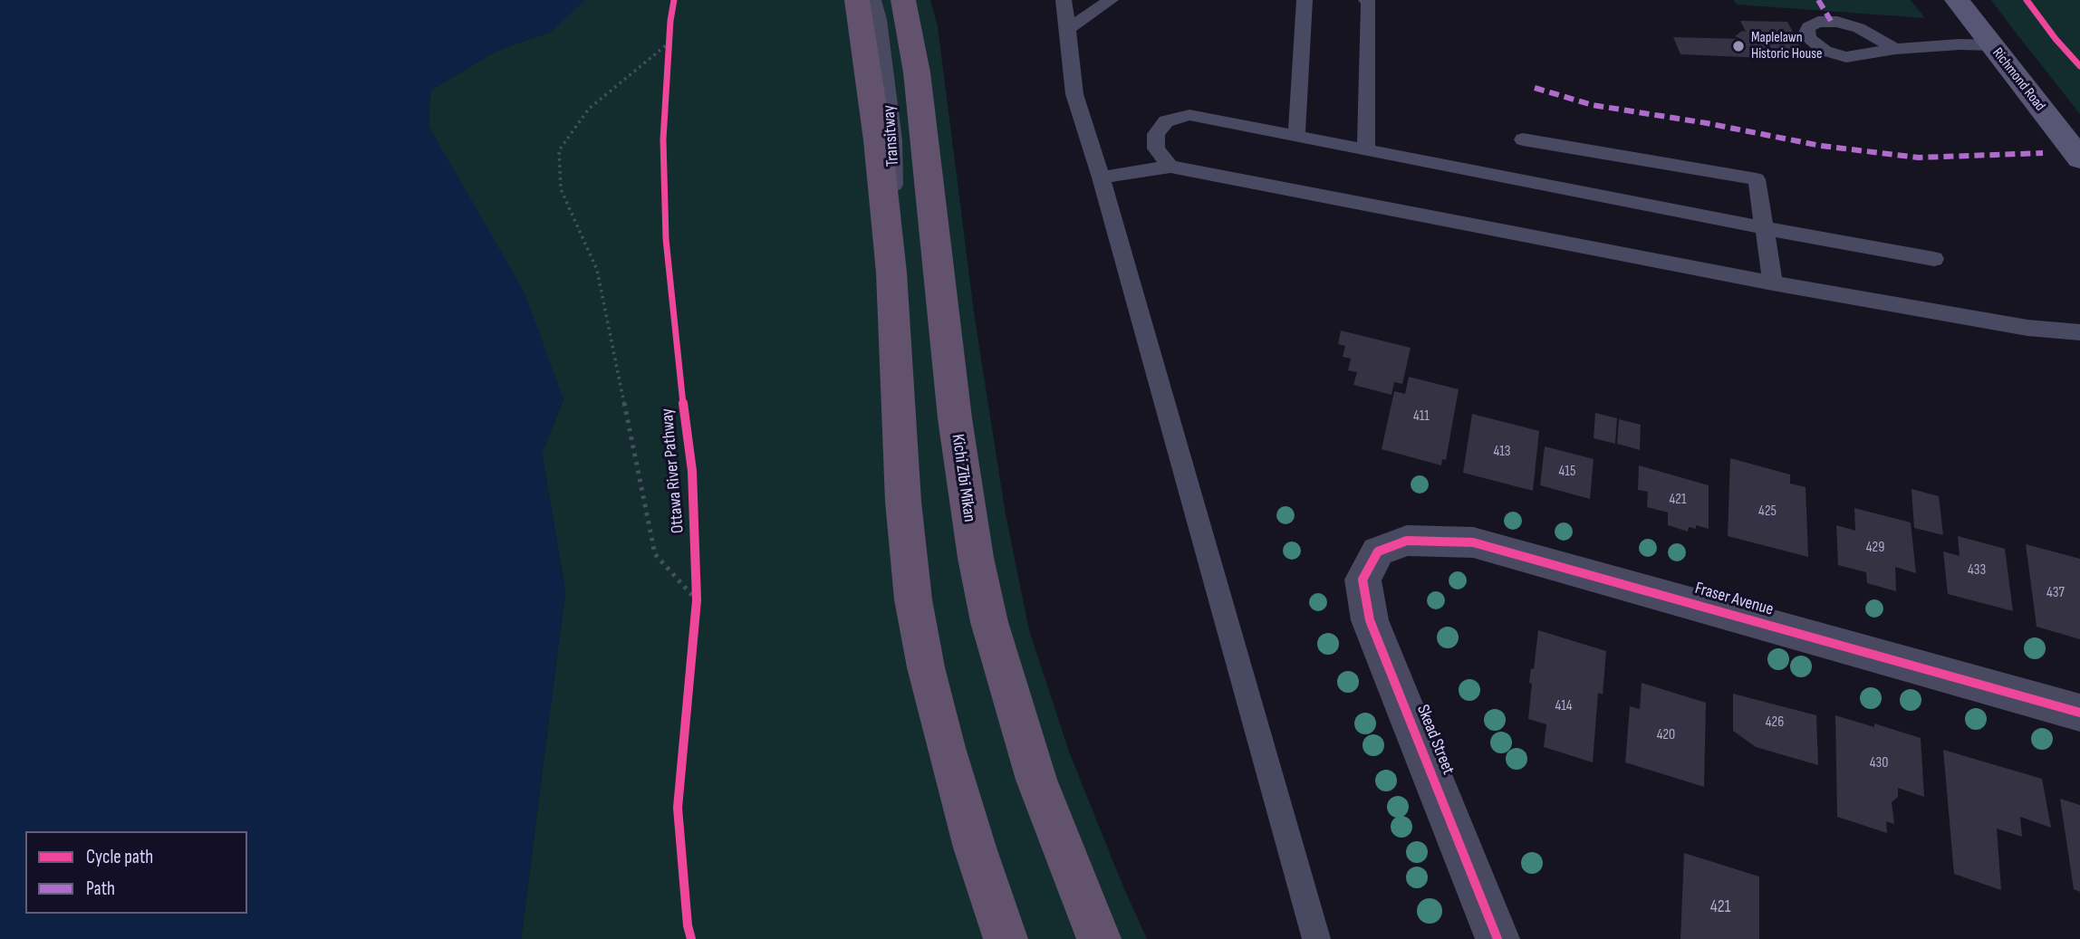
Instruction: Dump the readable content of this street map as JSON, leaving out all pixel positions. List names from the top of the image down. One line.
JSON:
{"streets":{"highway":["Kichi Zībī Mīkan"],"main road":["Richmond Road"],"street":["Fraser Avenue","Skead Street"],"lane":["Transitway"],"cycle path":["Ottawa River Pathway"]},"crossings":[["Fraser Avenue","Skead Street"]],"places":["Maplelawn Historic House"],"house_numbers":["411","413","415","421","425","429","433","437","414","426","420","430","421"],"legend":["Cycle path","Path"]}
